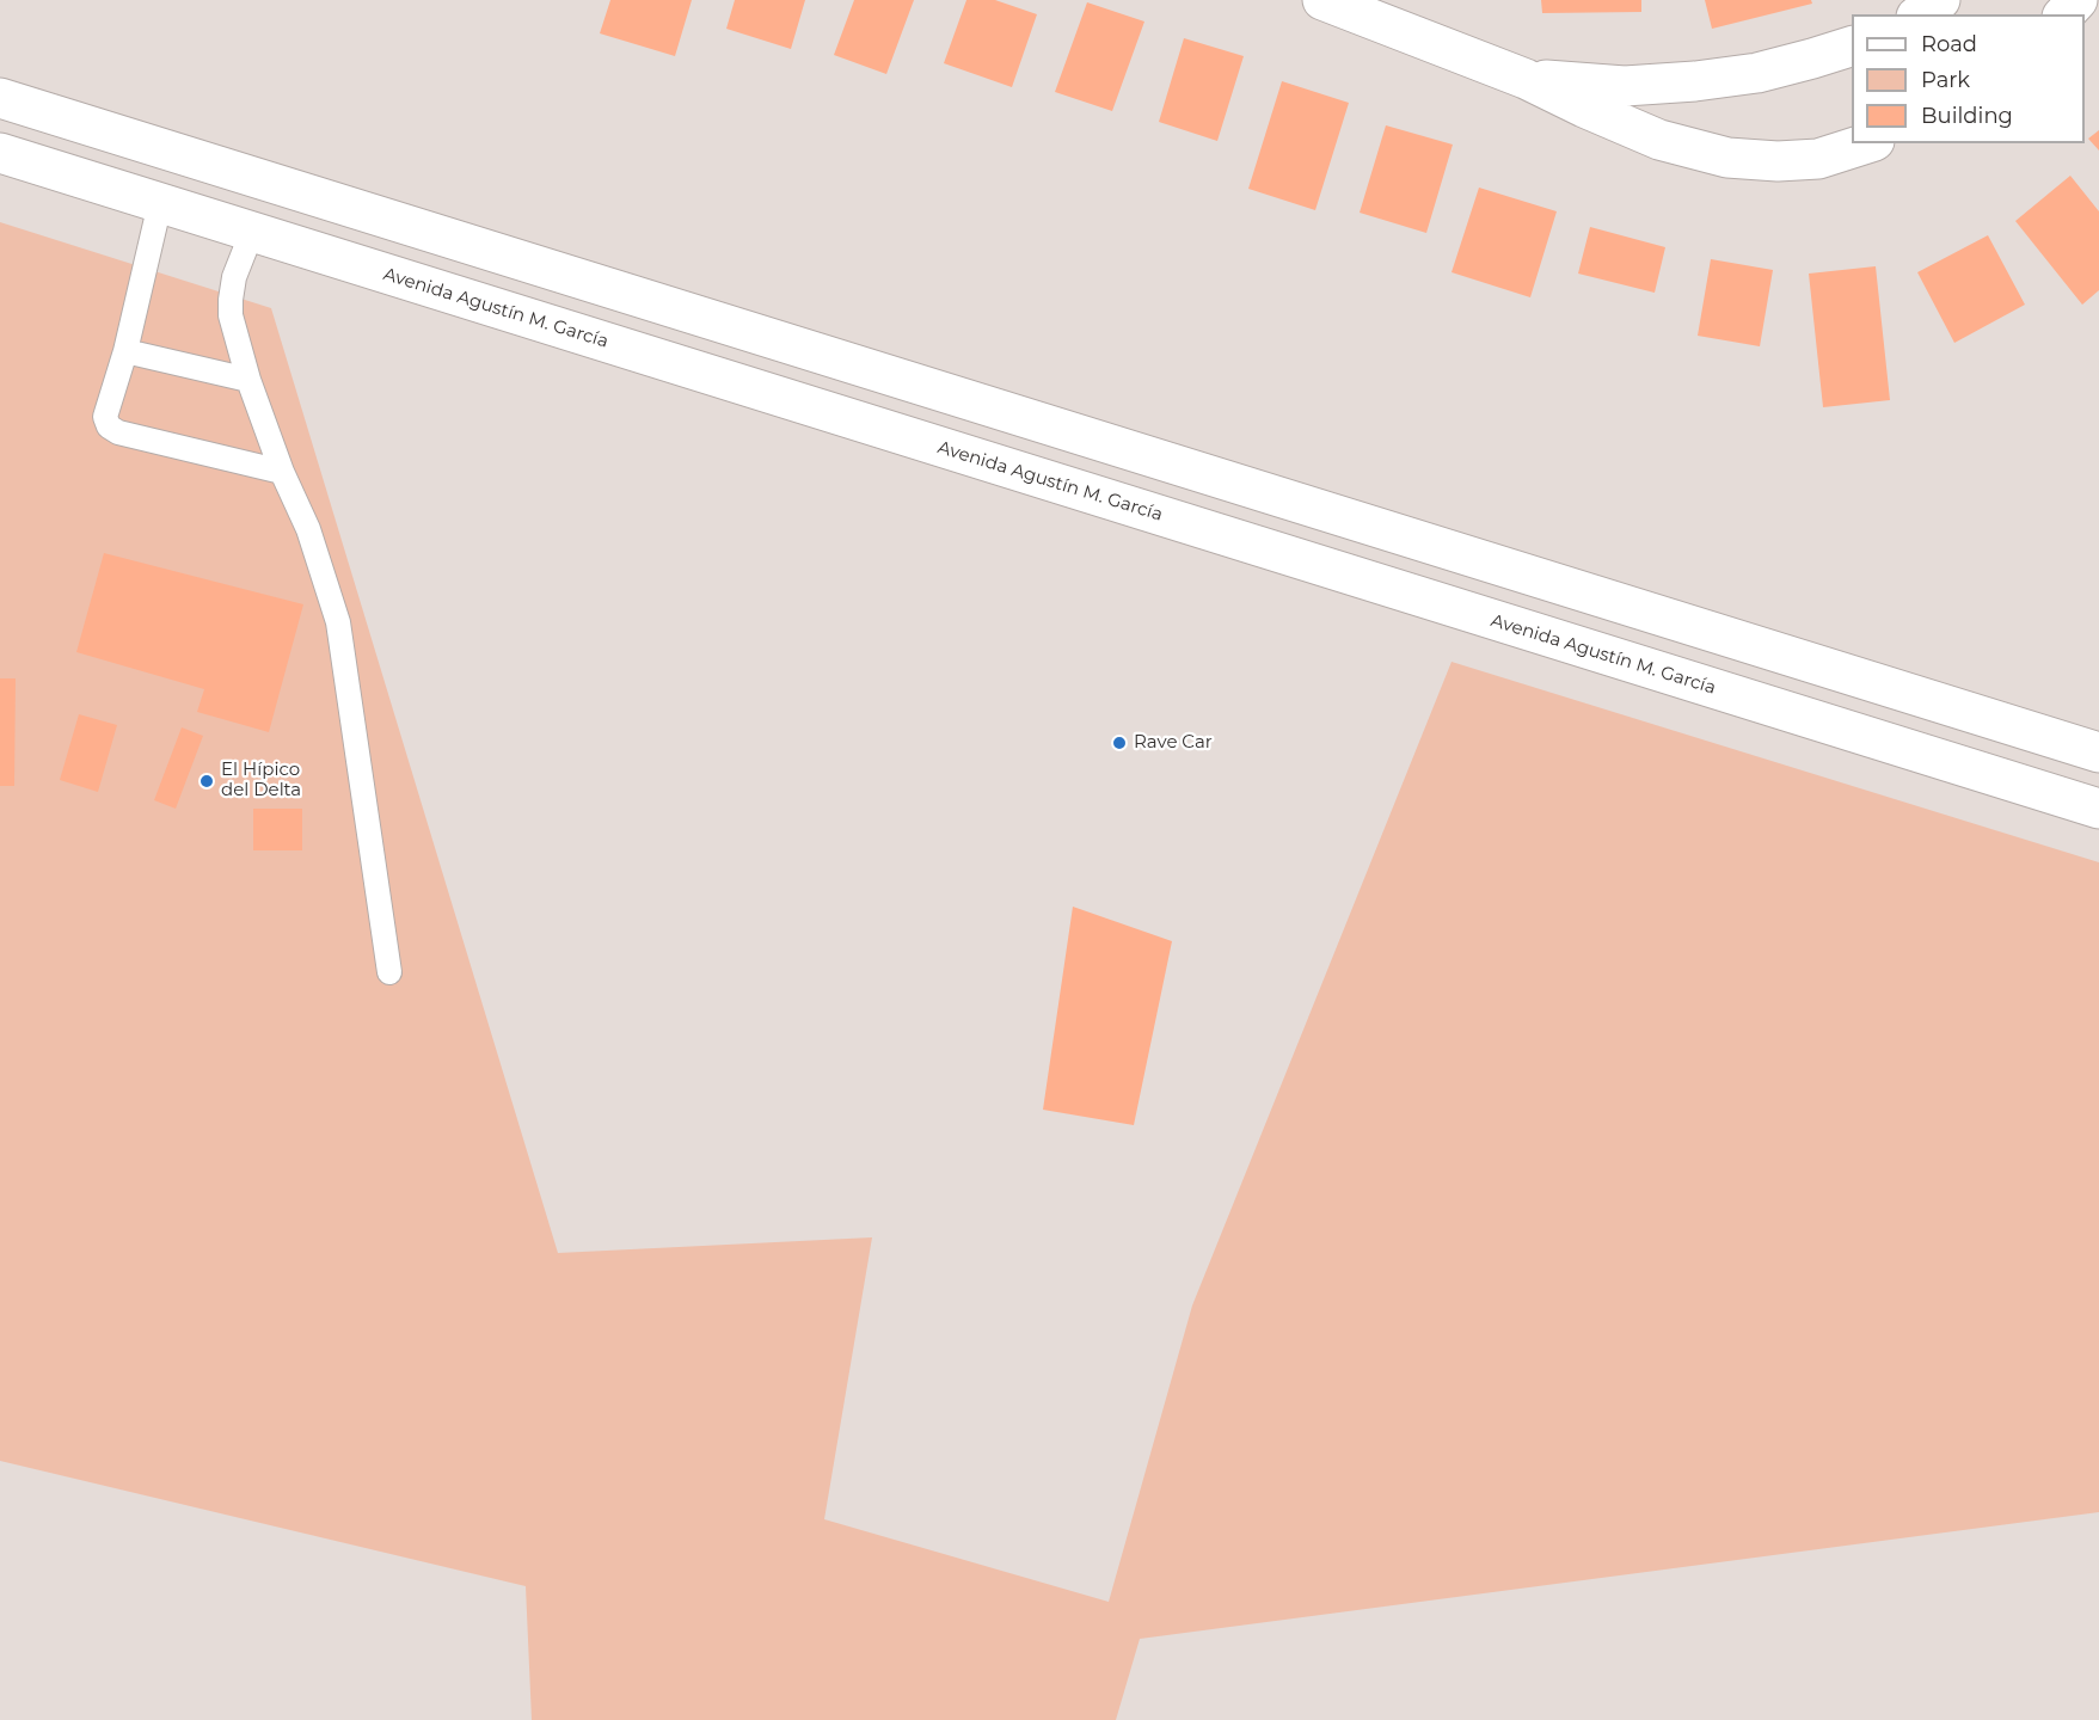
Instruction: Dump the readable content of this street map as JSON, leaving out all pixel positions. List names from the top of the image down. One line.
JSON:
{"streets":{"main road":["Avenida Agustín M. García"]},"places":["Rave Car","El Hípico del Delta"],"legend":["Road","Park","Building"]}
